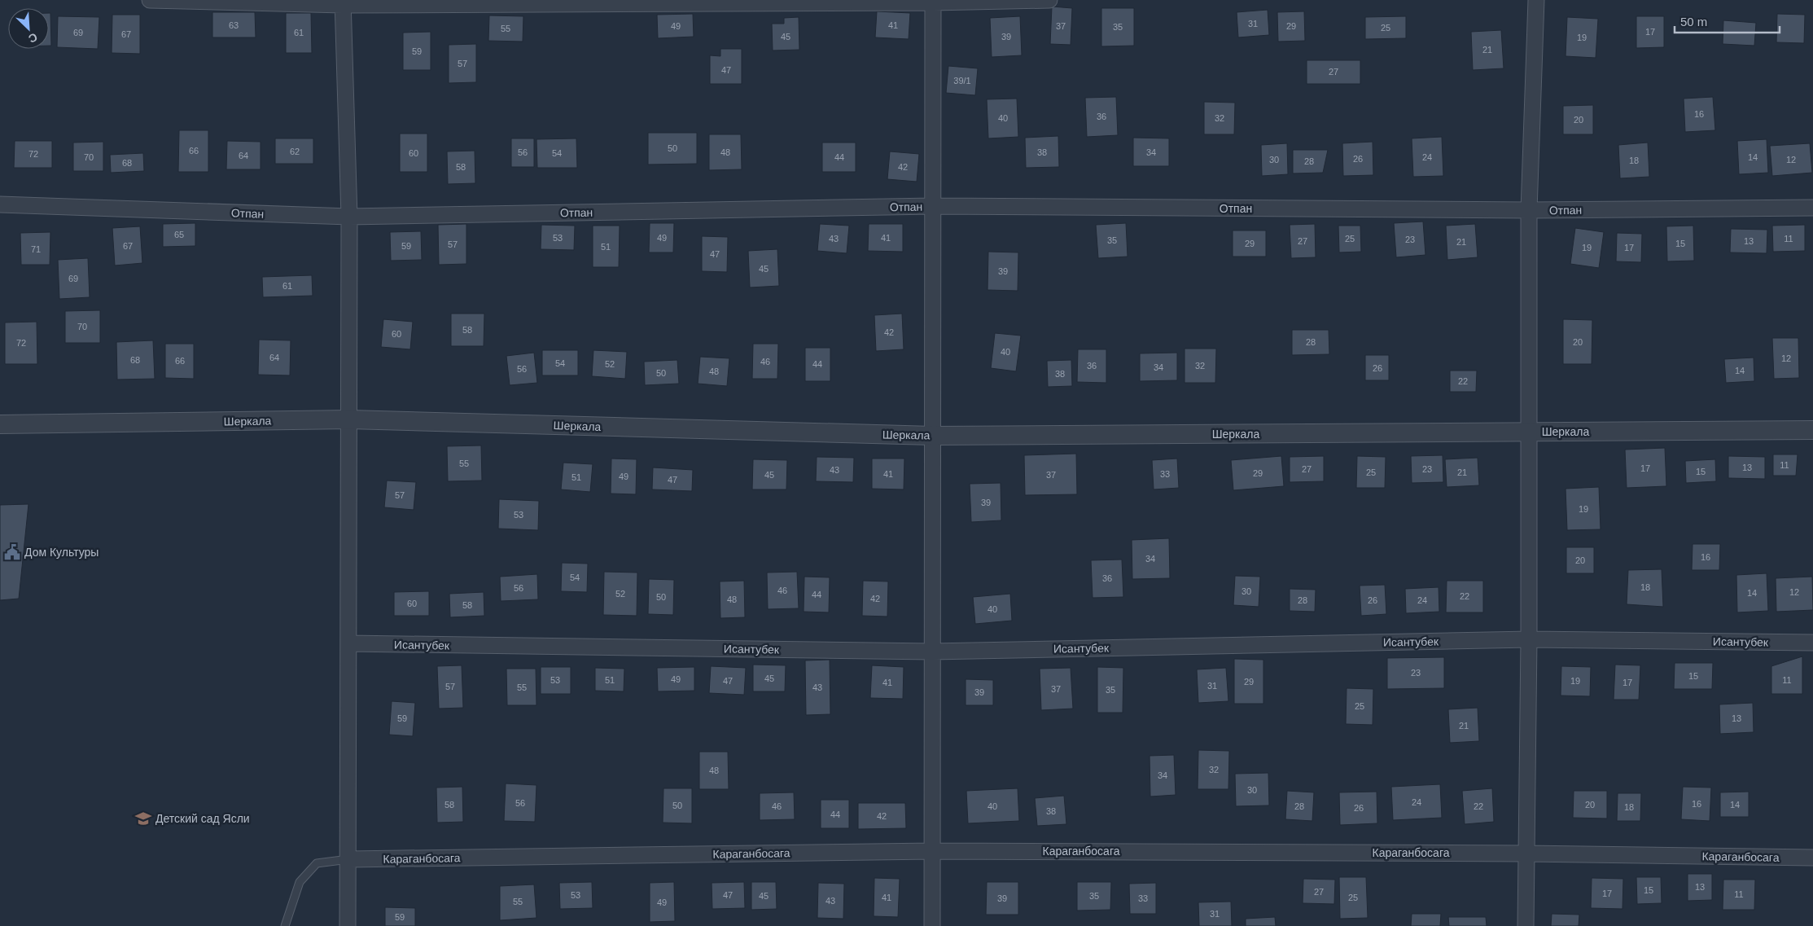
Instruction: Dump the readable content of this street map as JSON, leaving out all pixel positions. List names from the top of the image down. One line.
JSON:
{"streets":{"street":["Отпан","Шеркала","Исантубек","Караганбосага"]},"places":{"public building":["Дом Культуры"],"school or university":["Детский сад Ясли"]},"house_numbers":["31","63","41","49","37","29","35","25","55","17","69","61","67","45","39","19","21","59","57","47","27","39/1","16","36","40","32","20","50","66","62","56","48","38","34","60","54","72","64","70","44","24","14","26","30","12","18","28","68","58","42","65","53","49","41","43","25","11","23","35","27","13","21","29","15","57","67","59","51","19","17","71","47","45","39","69","61","70","58","42","60","28","20","72","40","64","12","68","66","46","54","52","44","36","32","34","26","56","14","48","50","38","22","55","11","13","17","27","23","43","15","25","21","29","41","33","45","37","49","51","47","57","39","19","53","16","34","20","54","36","18","56","46","30","12","14","52","44","22","50","42","48","28","26","24","60","58","40","23","15","45","49","53","51","11","47","19","29","41","17","31","57","55","43","37","35","39","25","59","13","21","32","48","34","30","24","56","16","58","20","14","50","46","40","28","22","18","26","38","44","42","13","15","27","17","11","53","47","45","35","41","25","39","33","43","55","49","31","59"],"scale_bar":"50 m","north":"bottom right"}
